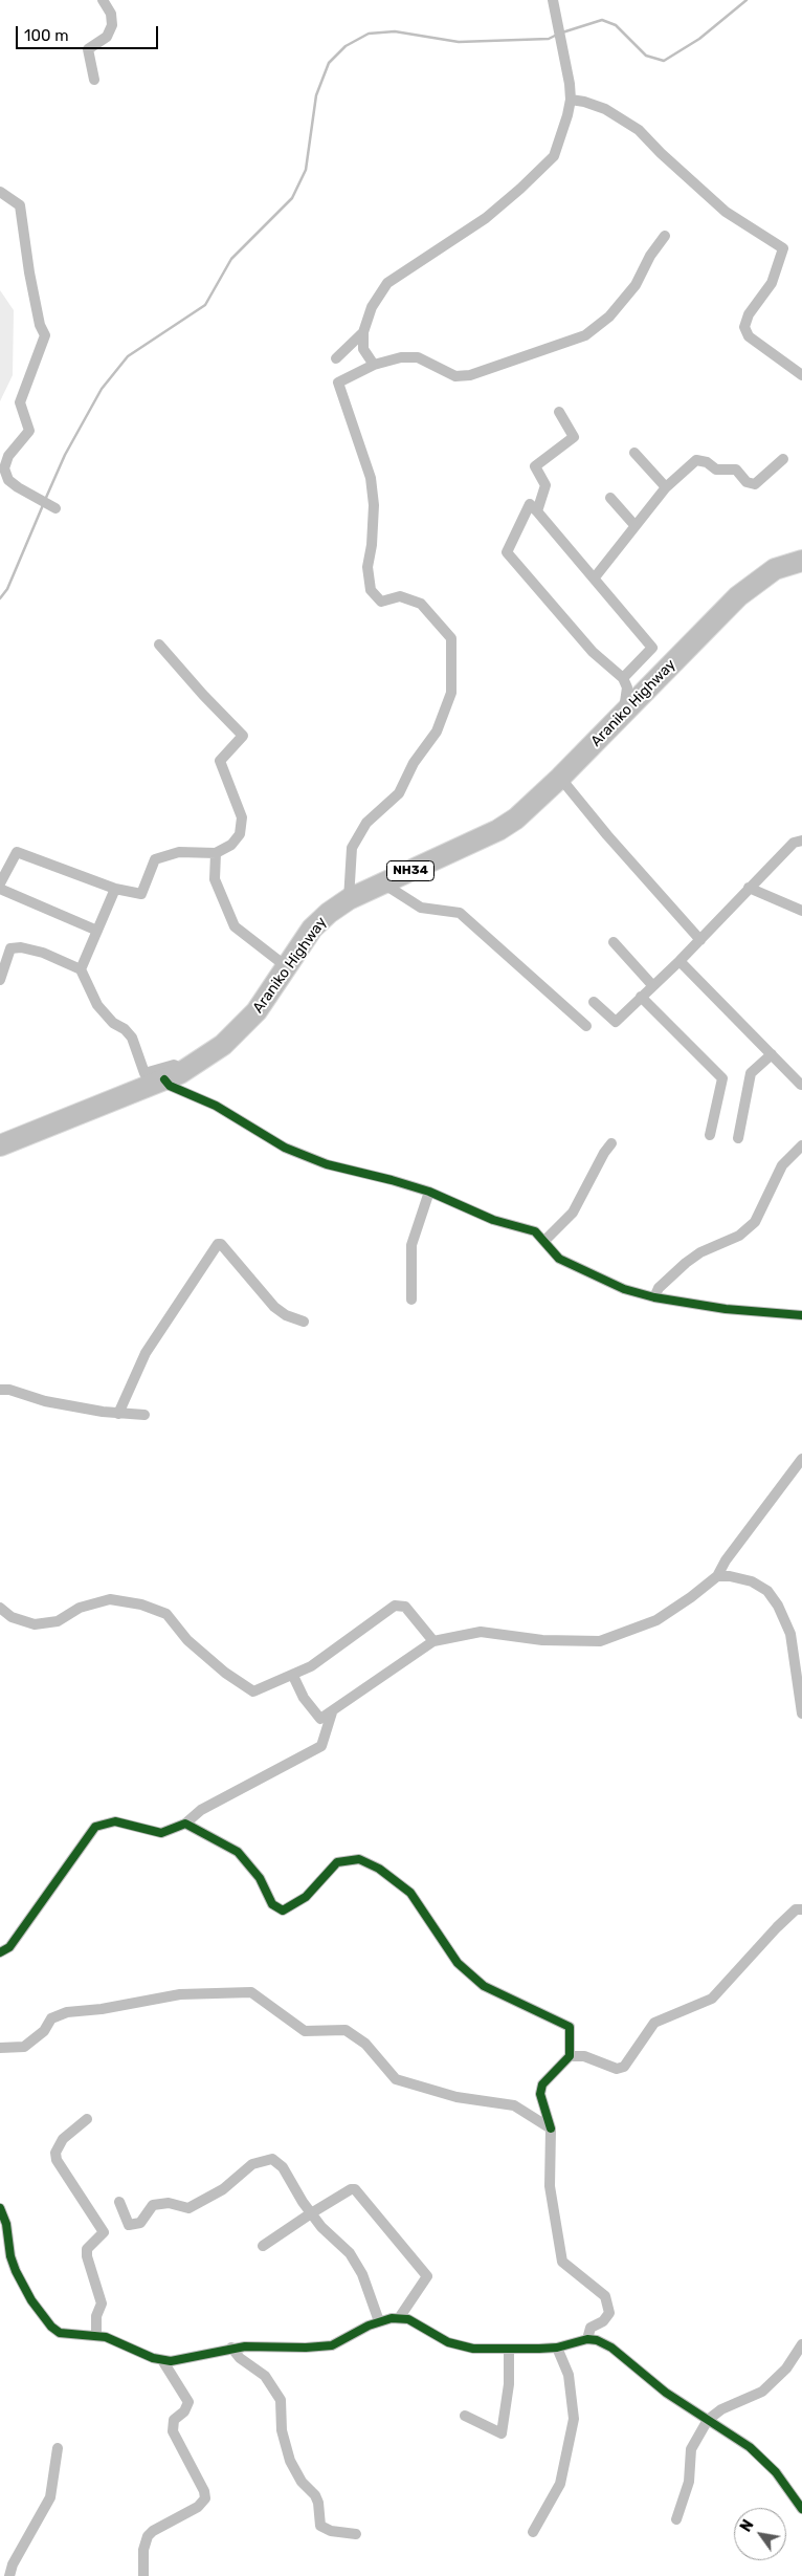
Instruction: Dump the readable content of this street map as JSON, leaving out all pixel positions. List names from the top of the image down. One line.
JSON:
{"streets":{"highway":["Araniko Highway","NH34"]},"scale_bar":"100 m","north":"top left"}
